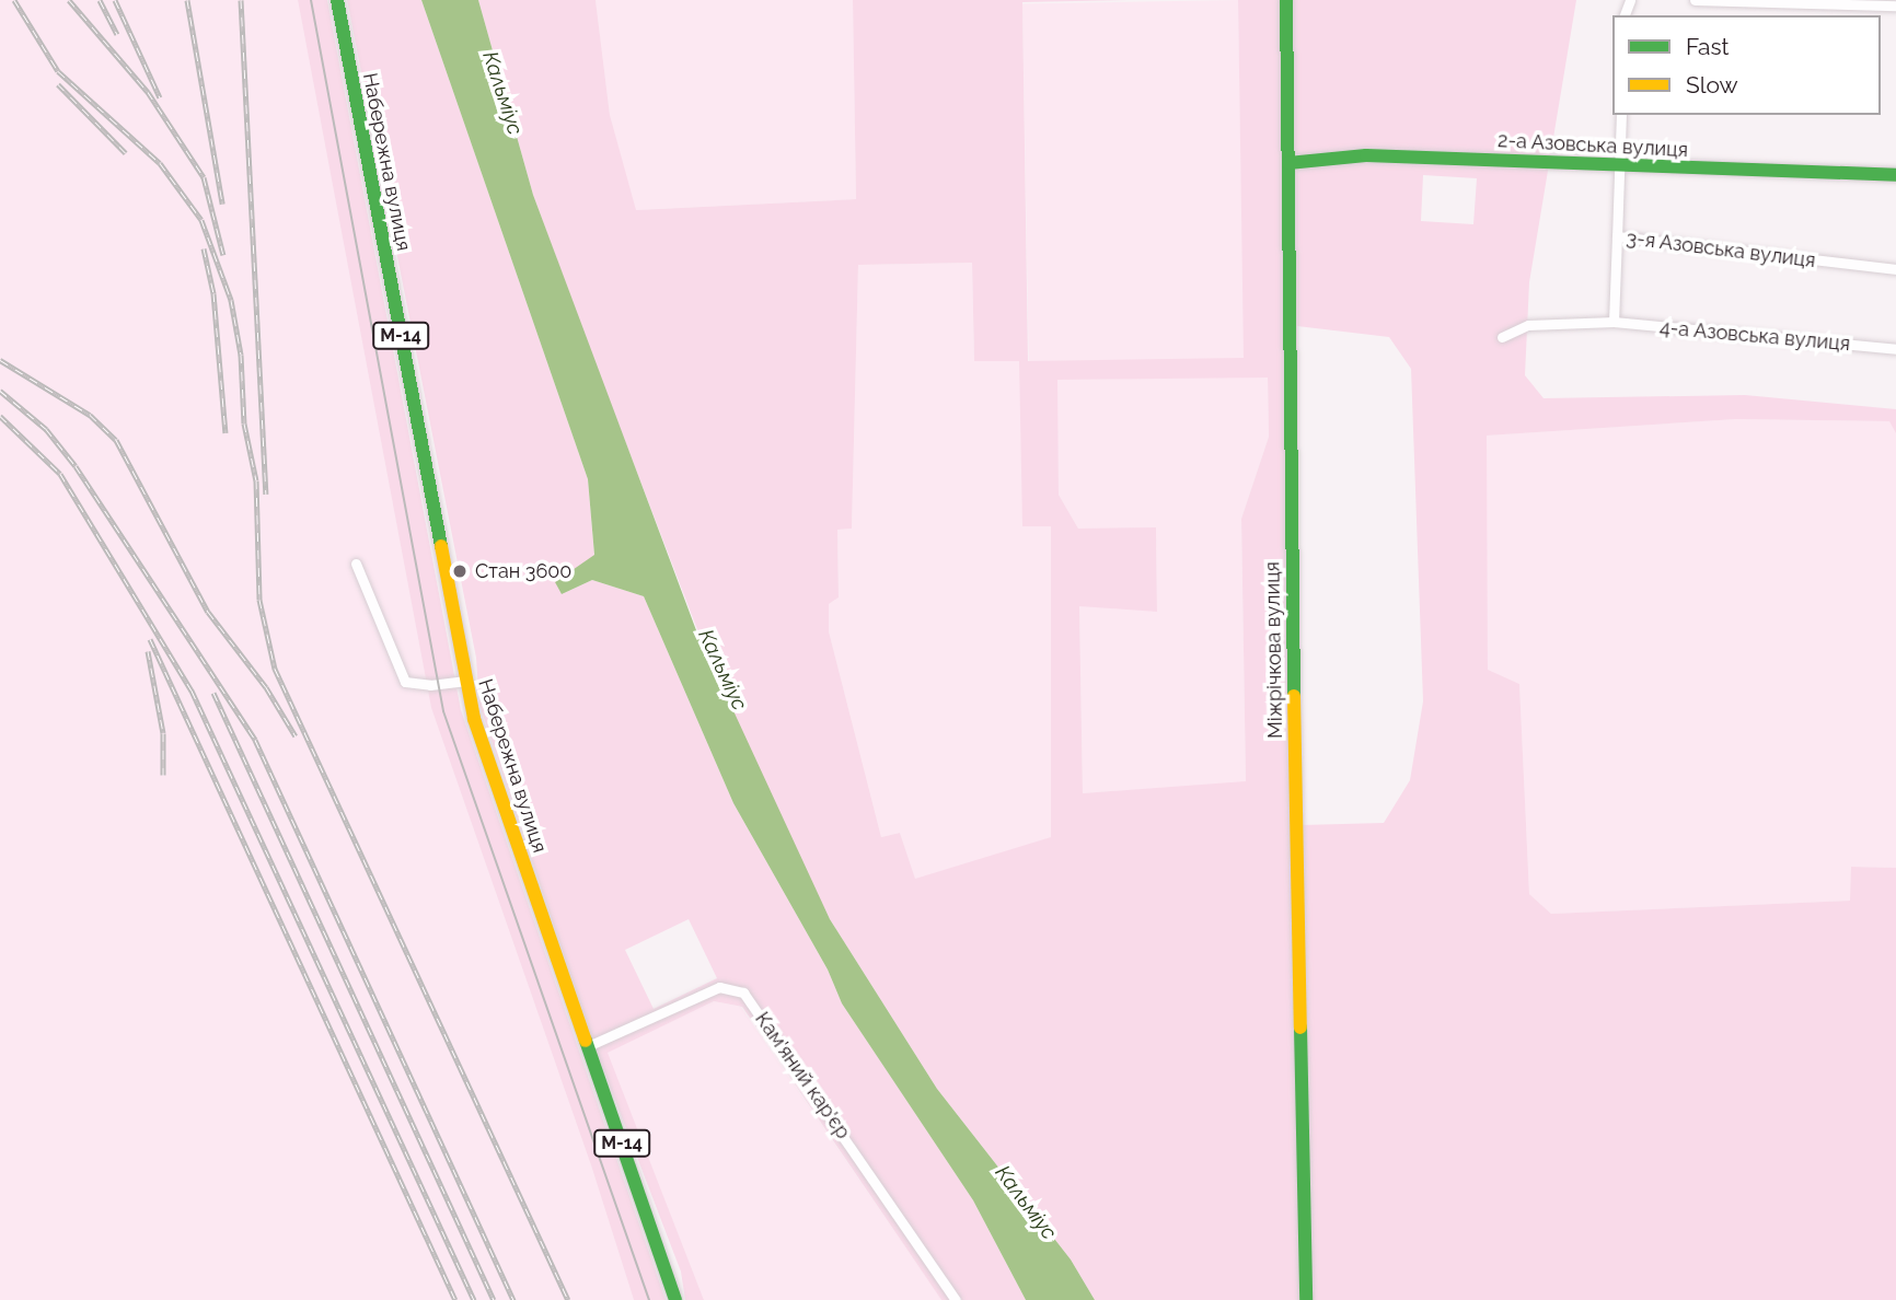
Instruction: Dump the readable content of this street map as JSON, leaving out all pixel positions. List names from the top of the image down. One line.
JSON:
{"streets":{"main road":["2-а Азовська вулиця","Набережна вулиця","М-14","Міжрічкова вулиця"],"street":["3-я Азовська вулиця","4-а Азовська вулиця","Кам'яний кар'єр"]},"crossings":[["2-а Азовська вулиця","3-я Азовська вулиця"],["2-а Азовська вулиця","Міжрічкова вулиця"],["Набережна вулиця","Кам'яний кар'єр"]],"water":["Кальміус"],"places":["Стан 3600"],"legend":["Fast","Slow"]}
